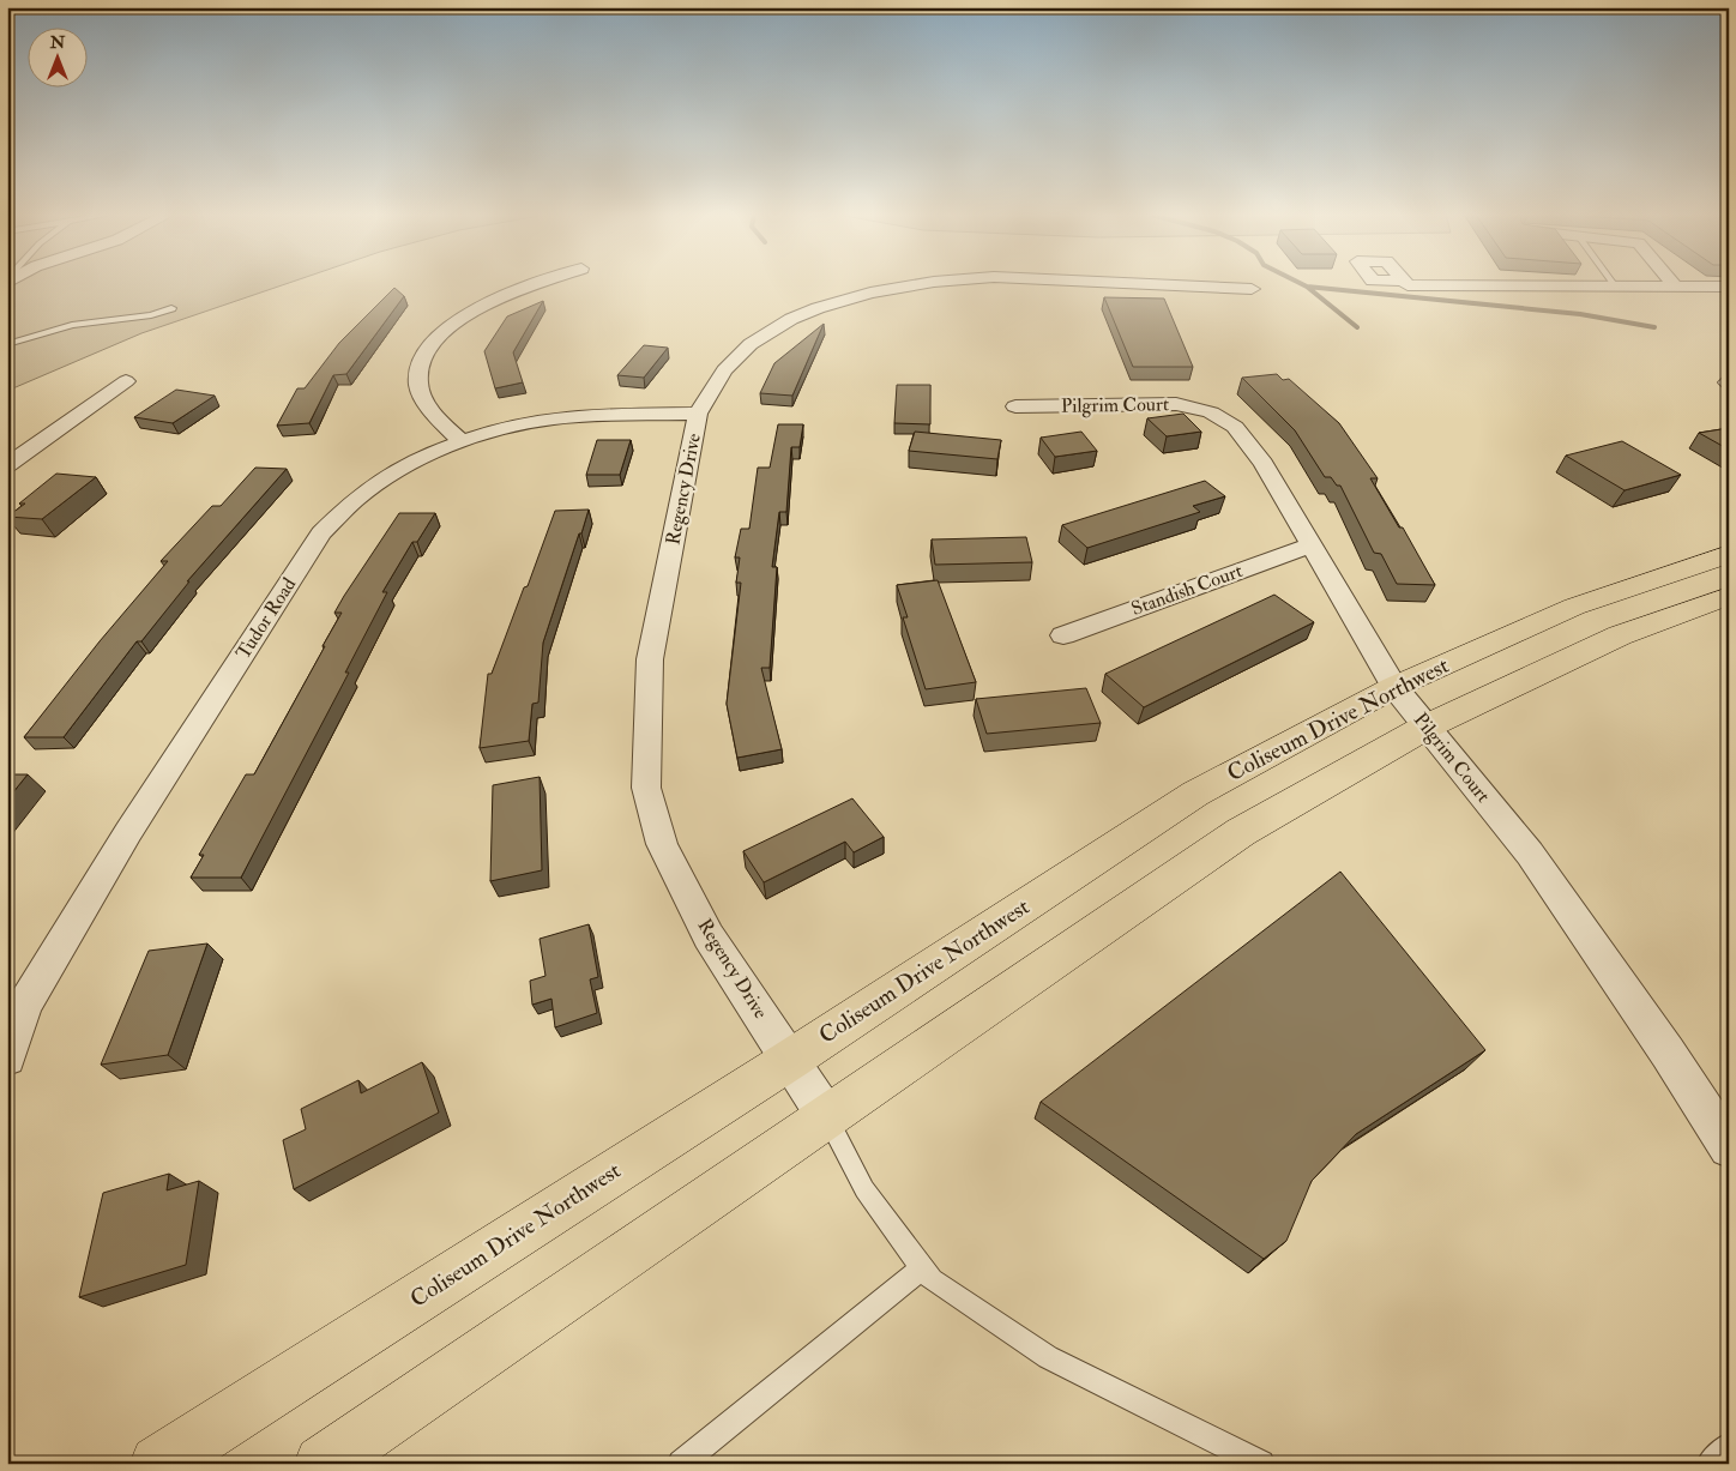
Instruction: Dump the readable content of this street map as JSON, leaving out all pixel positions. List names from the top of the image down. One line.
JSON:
{"streets":{"main road":["Coliseum Drive Northwest"],"street":["Pilgrim Court","Regency Drive","Standish Court","Tudor Road"]},"crossings":[["Pilgrim Court","Standish Court"],["Pilgrim Court","Coliseum Drive Northwest"],["Regency Drive","Tudor Road"],["Regency Drive","Coliseum Drive Northwest"]],"north":"top"}
